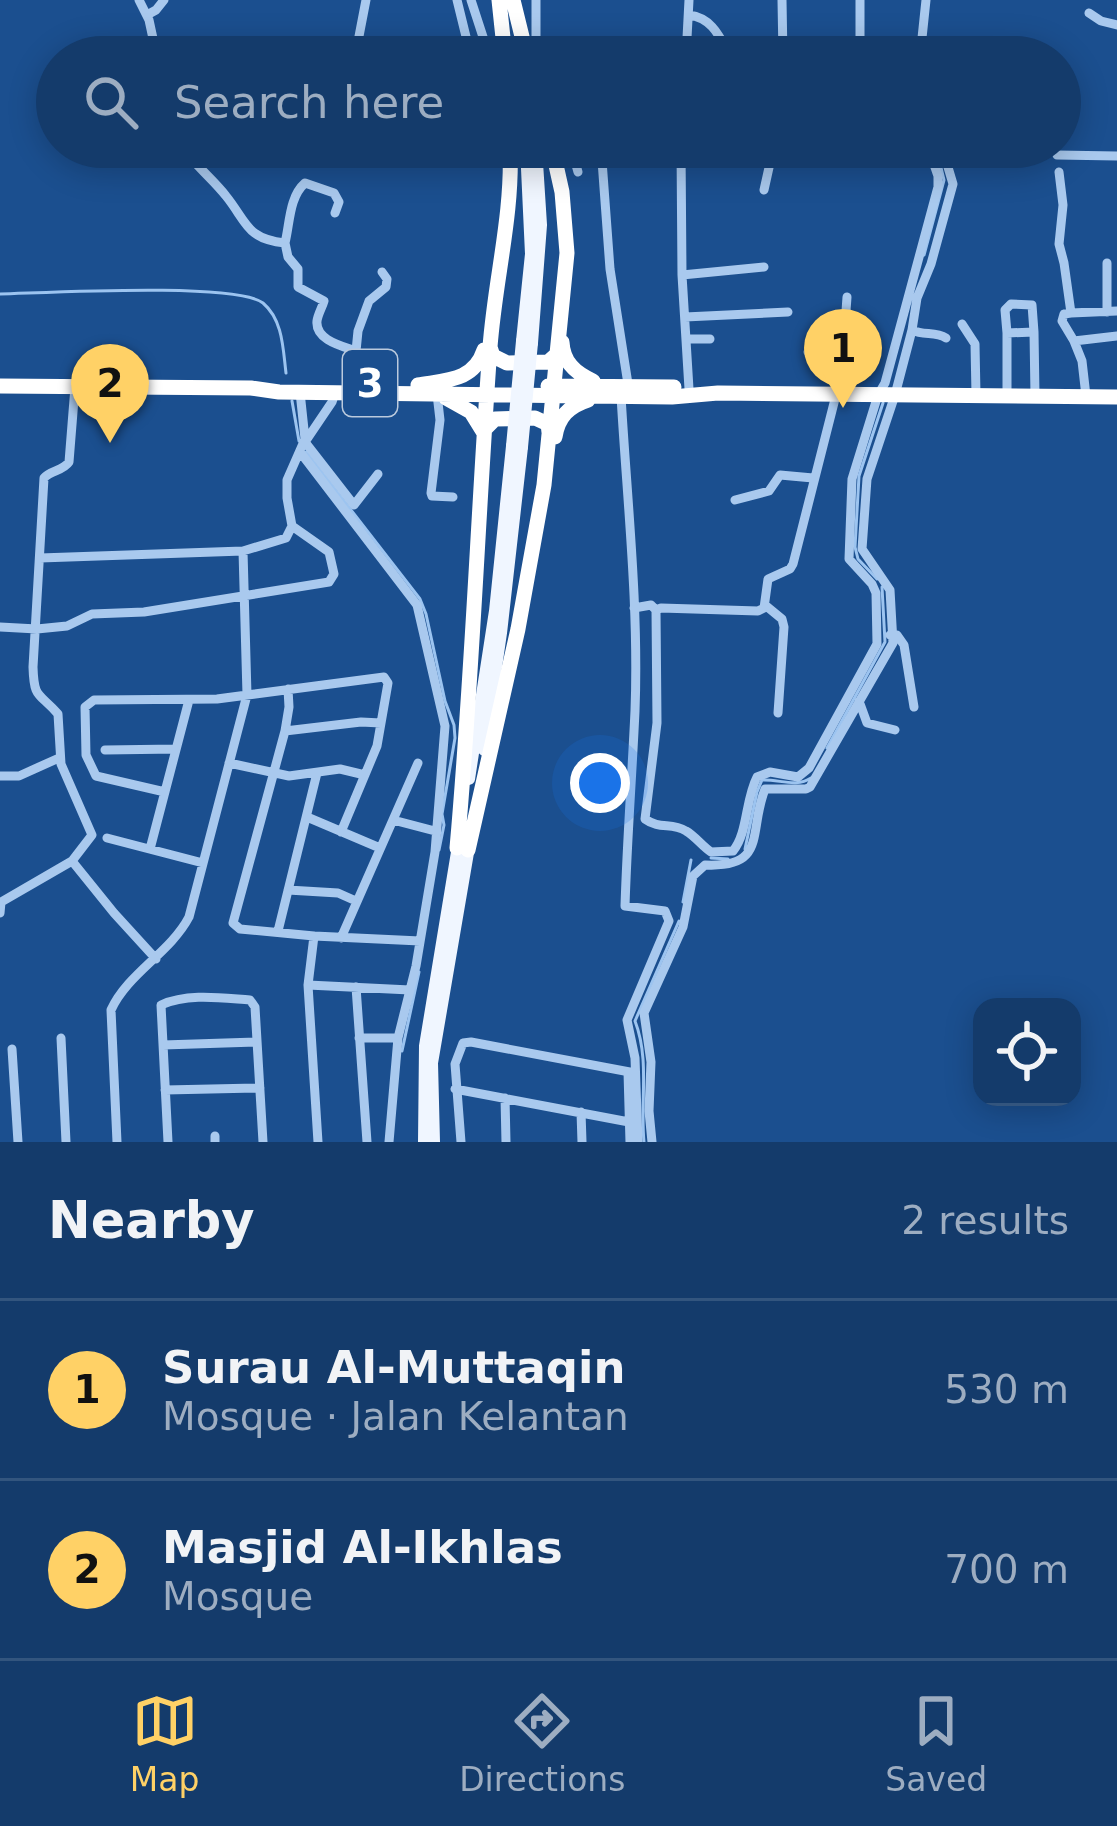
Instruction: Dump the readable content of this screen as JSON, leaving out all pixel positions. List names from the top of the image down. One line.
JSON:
{"streets":{"highway":["3"]},"page":{"search":"Search here","pins":["1","2"],"heading":["Nearby","2 results"],"list":[{"mark":"1","name":"Surau Al-Muttaqin","note":"Mosque · Jalan Kelantan","value":"530 m"},{"mark":"2","name":"Masjid Al-Ikhlas","note":"Mosque","value":"700 m"}],"nav":["Map","Directions","Saved"]}}
